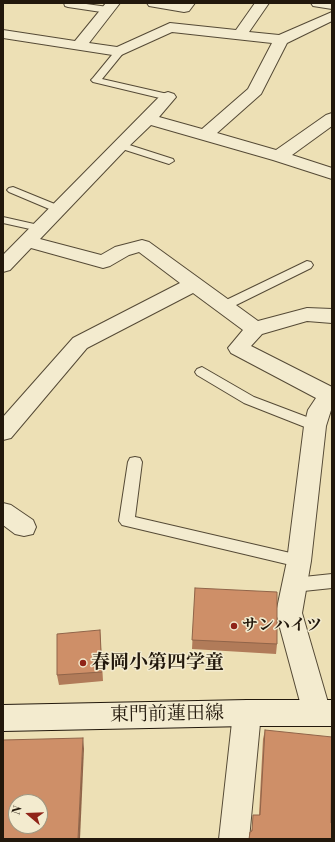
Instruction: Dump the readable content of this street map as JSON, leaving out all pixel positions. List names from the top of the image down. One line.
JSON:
{"streets":{"street":["東門前蓮田線"]},"places":["サンハイツ","春岡小第四学童"],"north":"left"}
